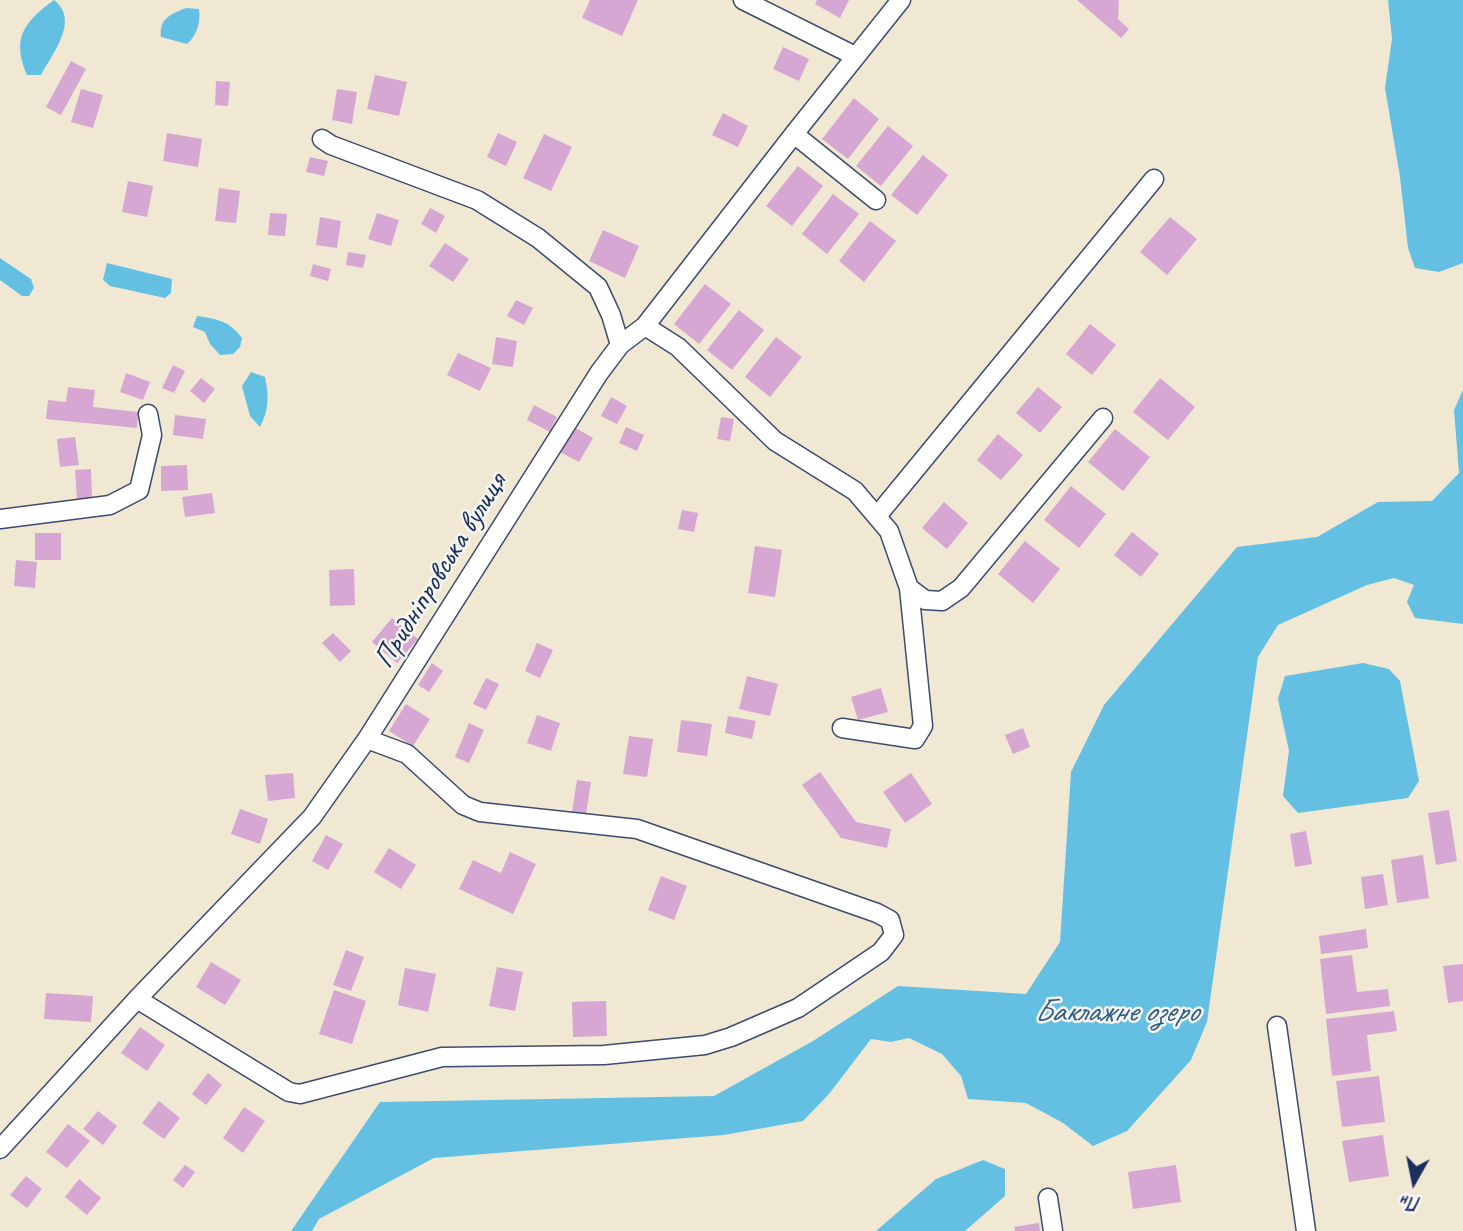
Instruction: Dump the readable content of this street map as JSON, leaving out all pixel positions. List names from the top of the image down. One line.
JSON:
{"streets":{"street":["Придніпровська вулиця"]},"water":["Баклажне озеро"],"north":"bottom"}
